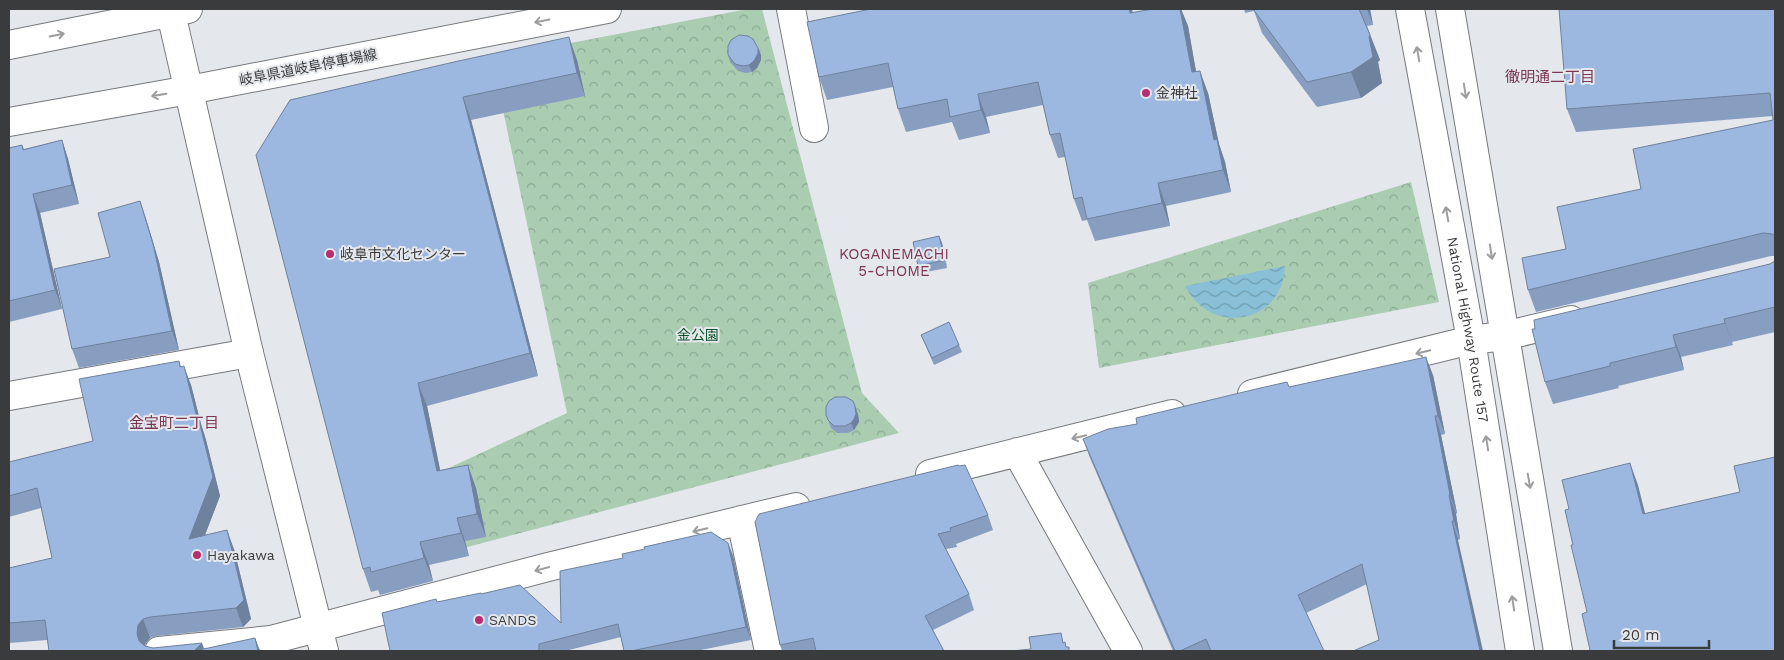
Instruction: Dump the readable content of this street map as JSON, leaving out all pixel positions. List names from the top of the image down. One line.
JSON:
{"streets":{"main road":["岐阜県道岐阜停車場線","National Highway Route 157"]},"one_way":["岐阜県道岐阜停車場線"],"districts":["徹明通二丁目","KOGANEMACHI 5-CHOME","金宝町二丁目"],"parks":["金公園"],"places":["金神社","岐阜市文化センター","Hayakawa","SANDS"],"scale_bar":"20 m"}
